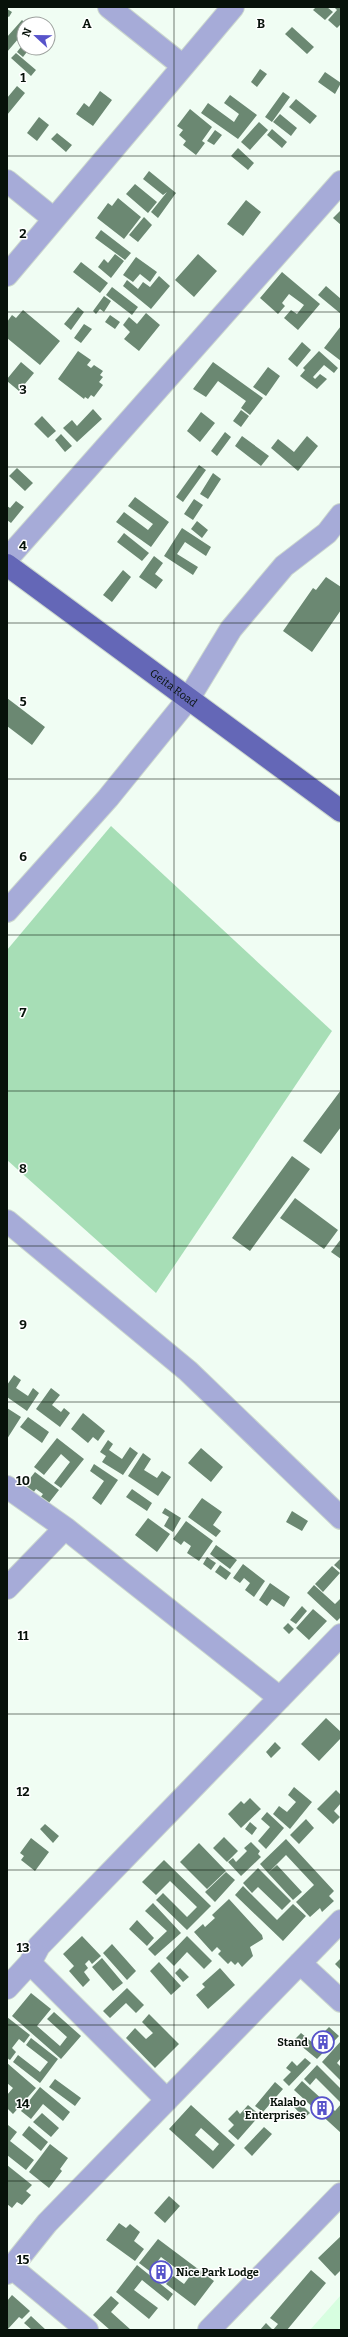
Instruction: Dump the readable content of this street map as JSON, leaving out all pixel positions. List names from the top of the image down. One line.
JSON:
{"streets":{"main road":["Geita Road"]},"places":{"building":["Stand","Kalabo Enterprises","Nice Park Lodge"]},"north":"left","grid":{"columns":["A","B"],"rows":["1","2","3","4","5","6","7","8","9","10","11","12","13","14","15"]}}
